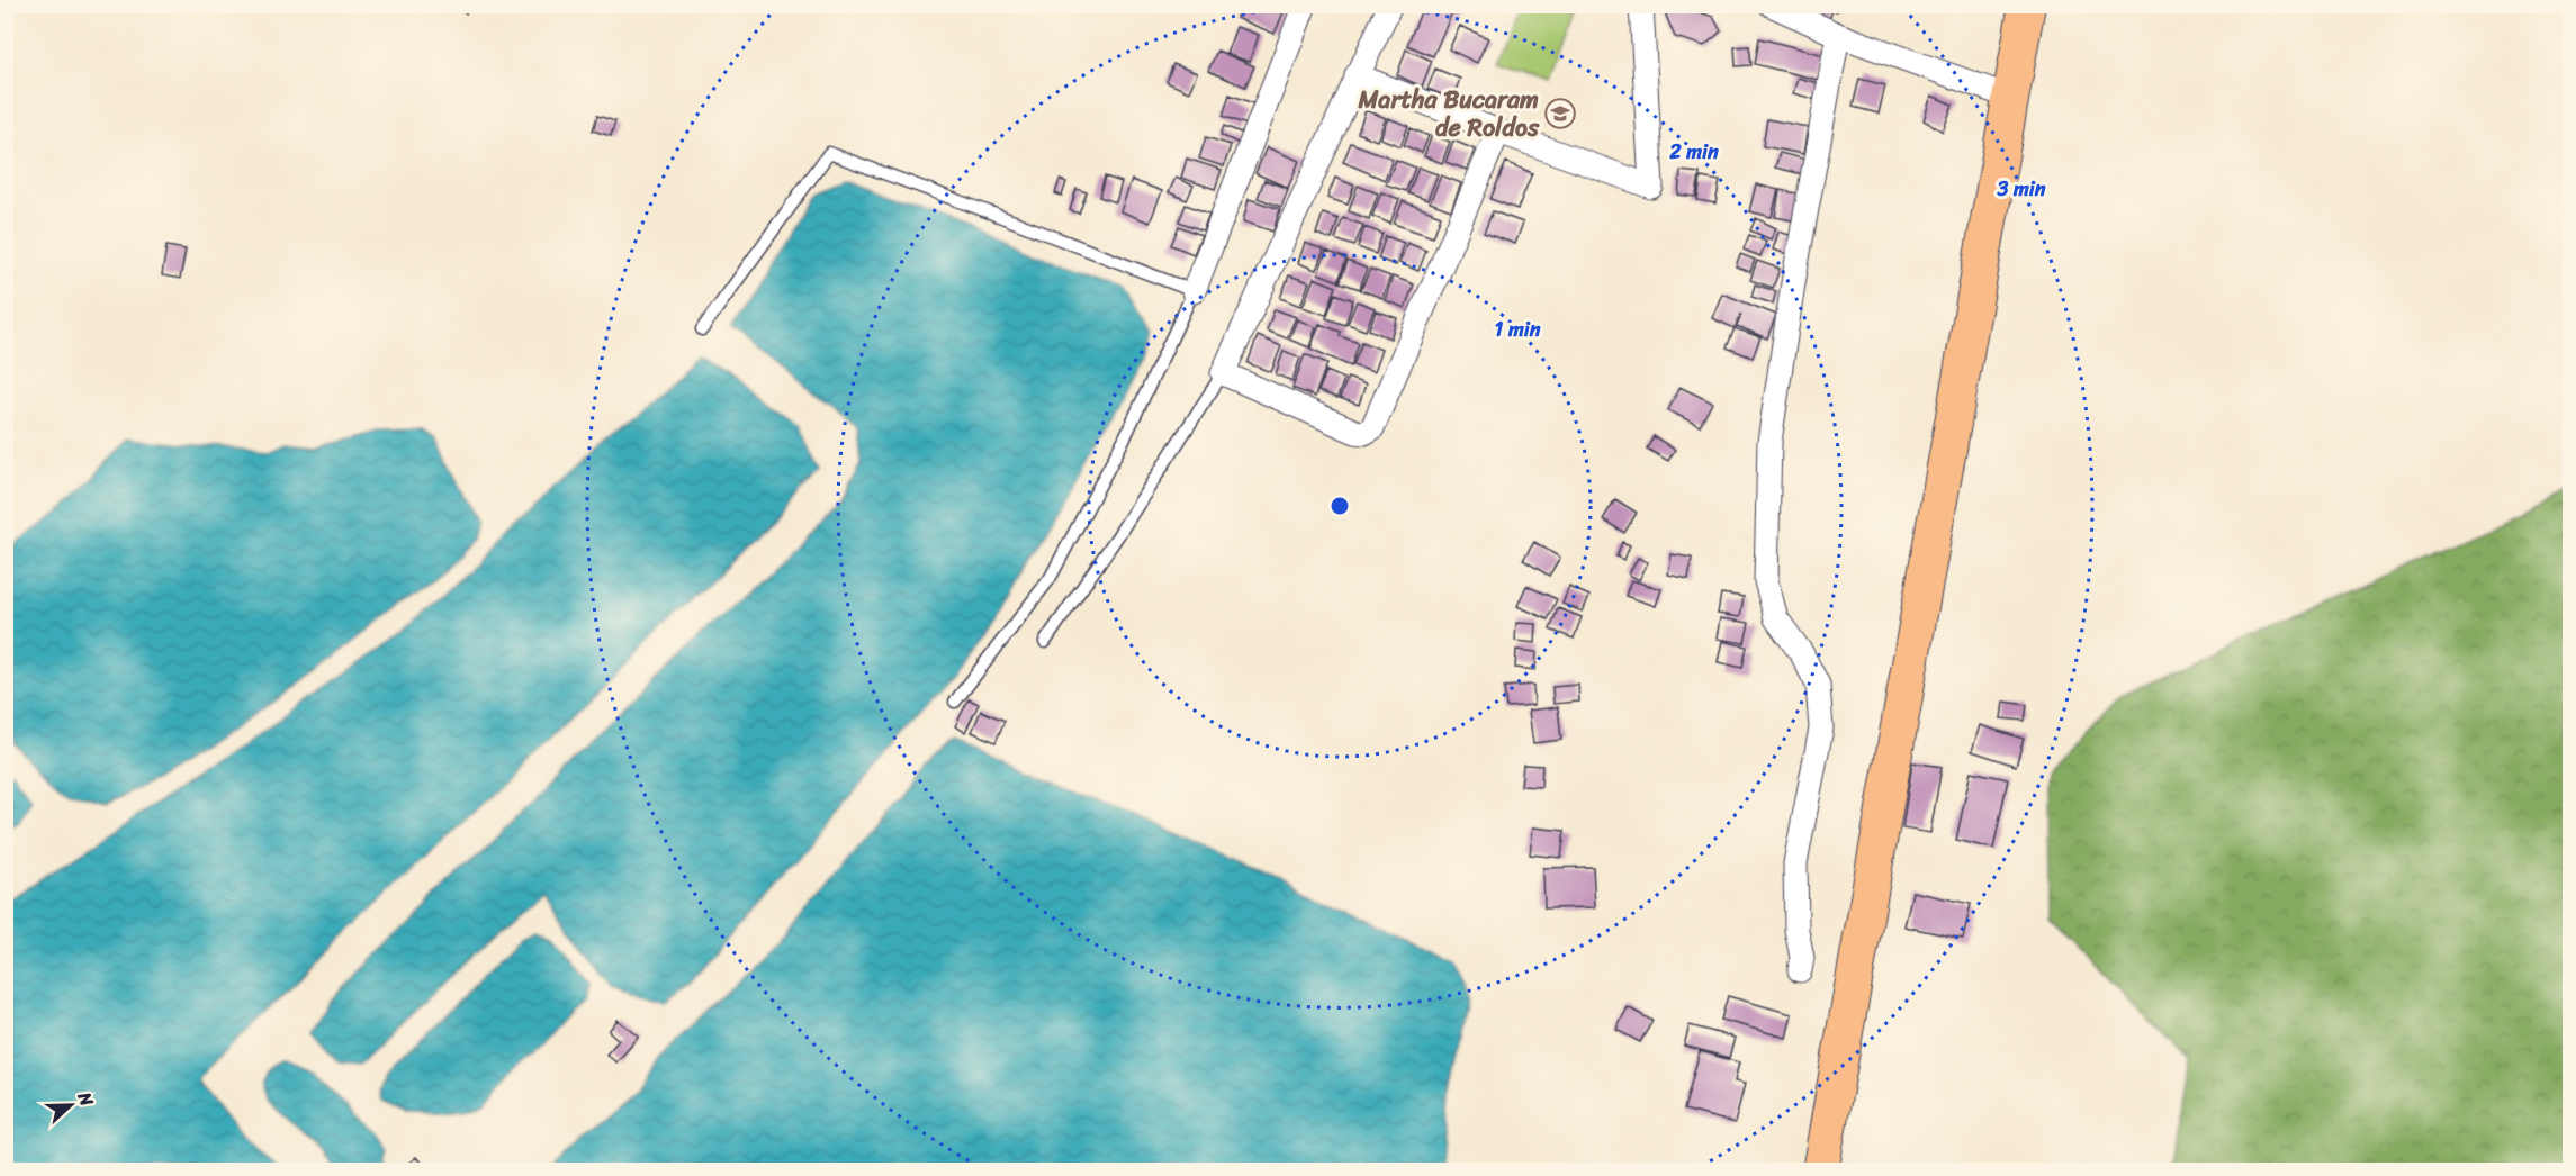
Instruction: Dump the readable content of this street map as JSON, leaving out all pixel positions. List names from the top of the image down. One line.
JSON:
{"places":{"school or university":["Martha Bucaram de Roldos"]},"north":"right","rings":["2 min","3 min","1 min"]}
